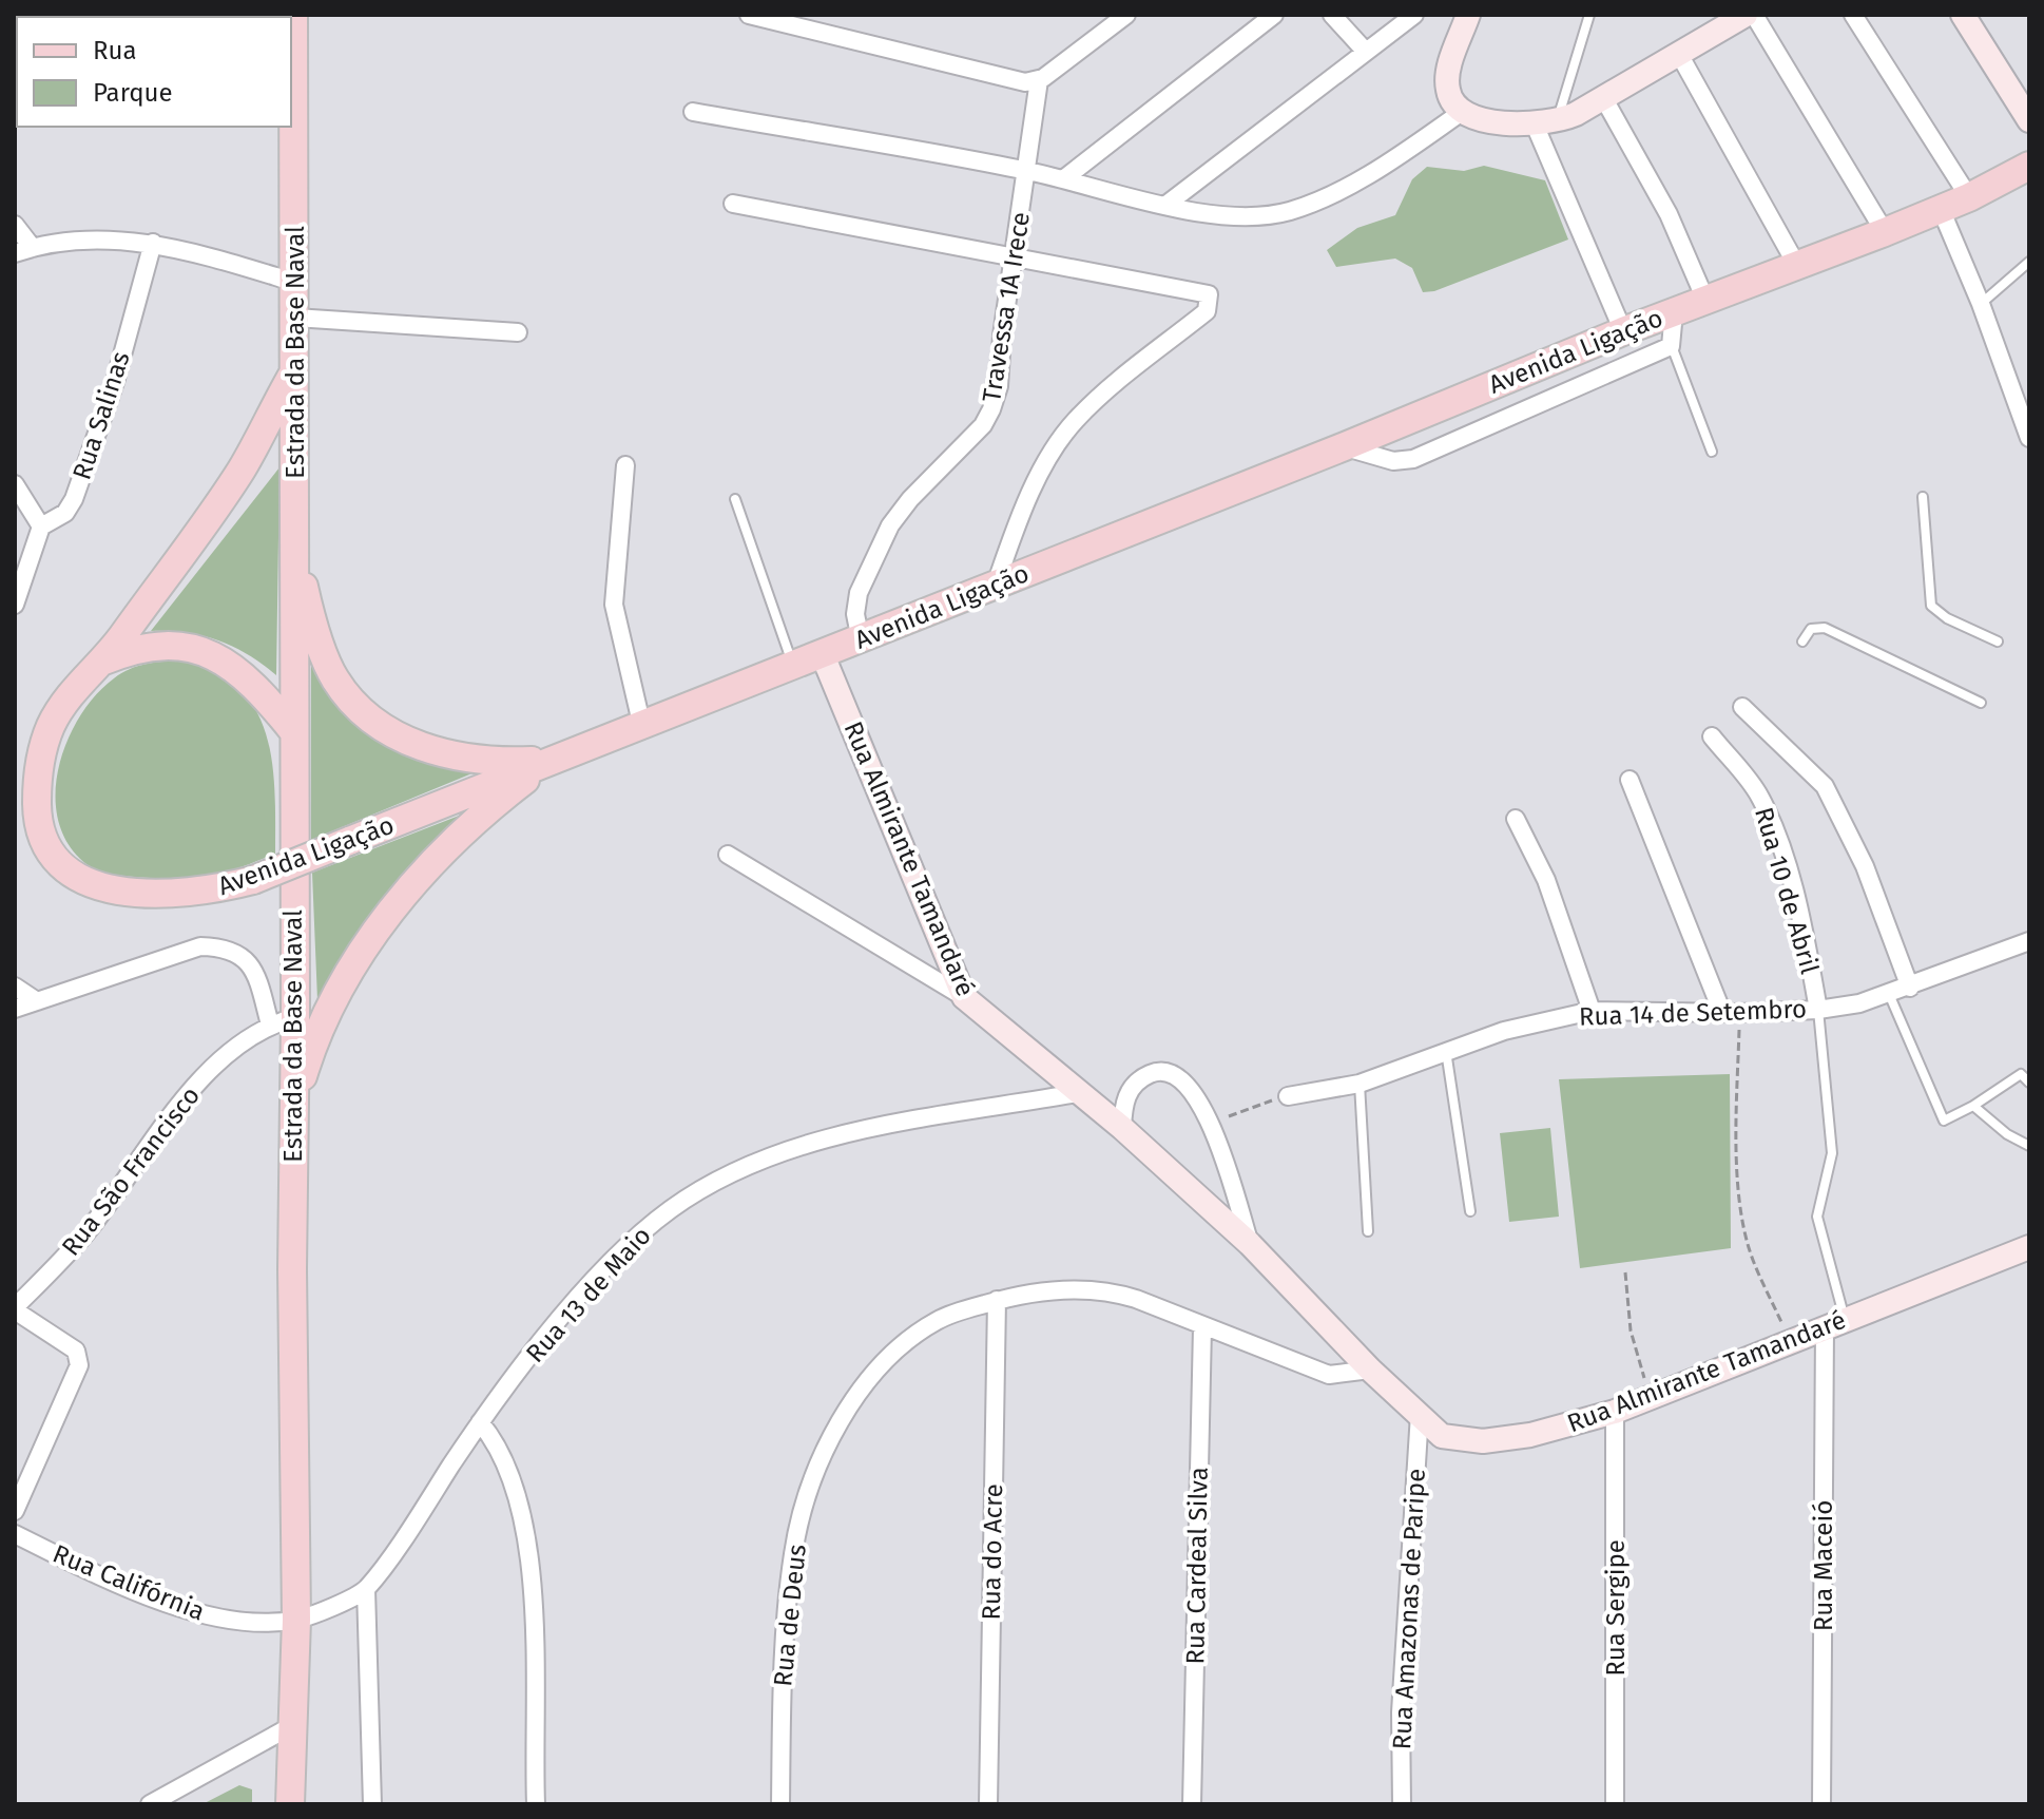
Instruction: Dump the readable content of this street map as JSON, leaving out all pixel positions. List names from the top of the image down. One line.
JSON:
{"streets":{"main road":["Avenida Ligação","Estrada da Base Naval","Rua Almirante Tamandaré"],"street":["Travessa 1A Irece","Rua Salinas","Rua 10 de Abril","Rua 14 de Setembro","Rua São Francisco","Rua 13 de Maio","Rua do Acre","Rua Cardeal Silva","Rua Maceió","Rua Califórnia","Rua Sergipe","Rua Amazonas de Paripe","Rua de Deus"]},"crossings":[["Travessa 1A Irece","Avenida Ligação"],["Avenida Ligação","Estrada da Base Naval"],["Avenida Ligação","Rua Almirante Tamandaré"],["Estrada da Base Naval","Rua São Francisco"],["Estrada da Base Naval","Rua Califórnia"],["Rua Almirante Tamandaré","Rua 13 de Maio"],["Rua Almirante Tamandaré","Rua Maceió"],["Rua Almirante Tamandaré","Rua Sergipe"],["Rua Almirante Tamandaré","Rua Amazonas de Paripe"],["Rua Almirante Tamandaré","Rua de Deus"],["Rua 10 de Abril","Rua 14 de Setembro"],["Rua do Acre","Rua de Deus"],["Rua Cardeal Silva","Rua de Deus"]],"legend":["Rua","Parque"]}
